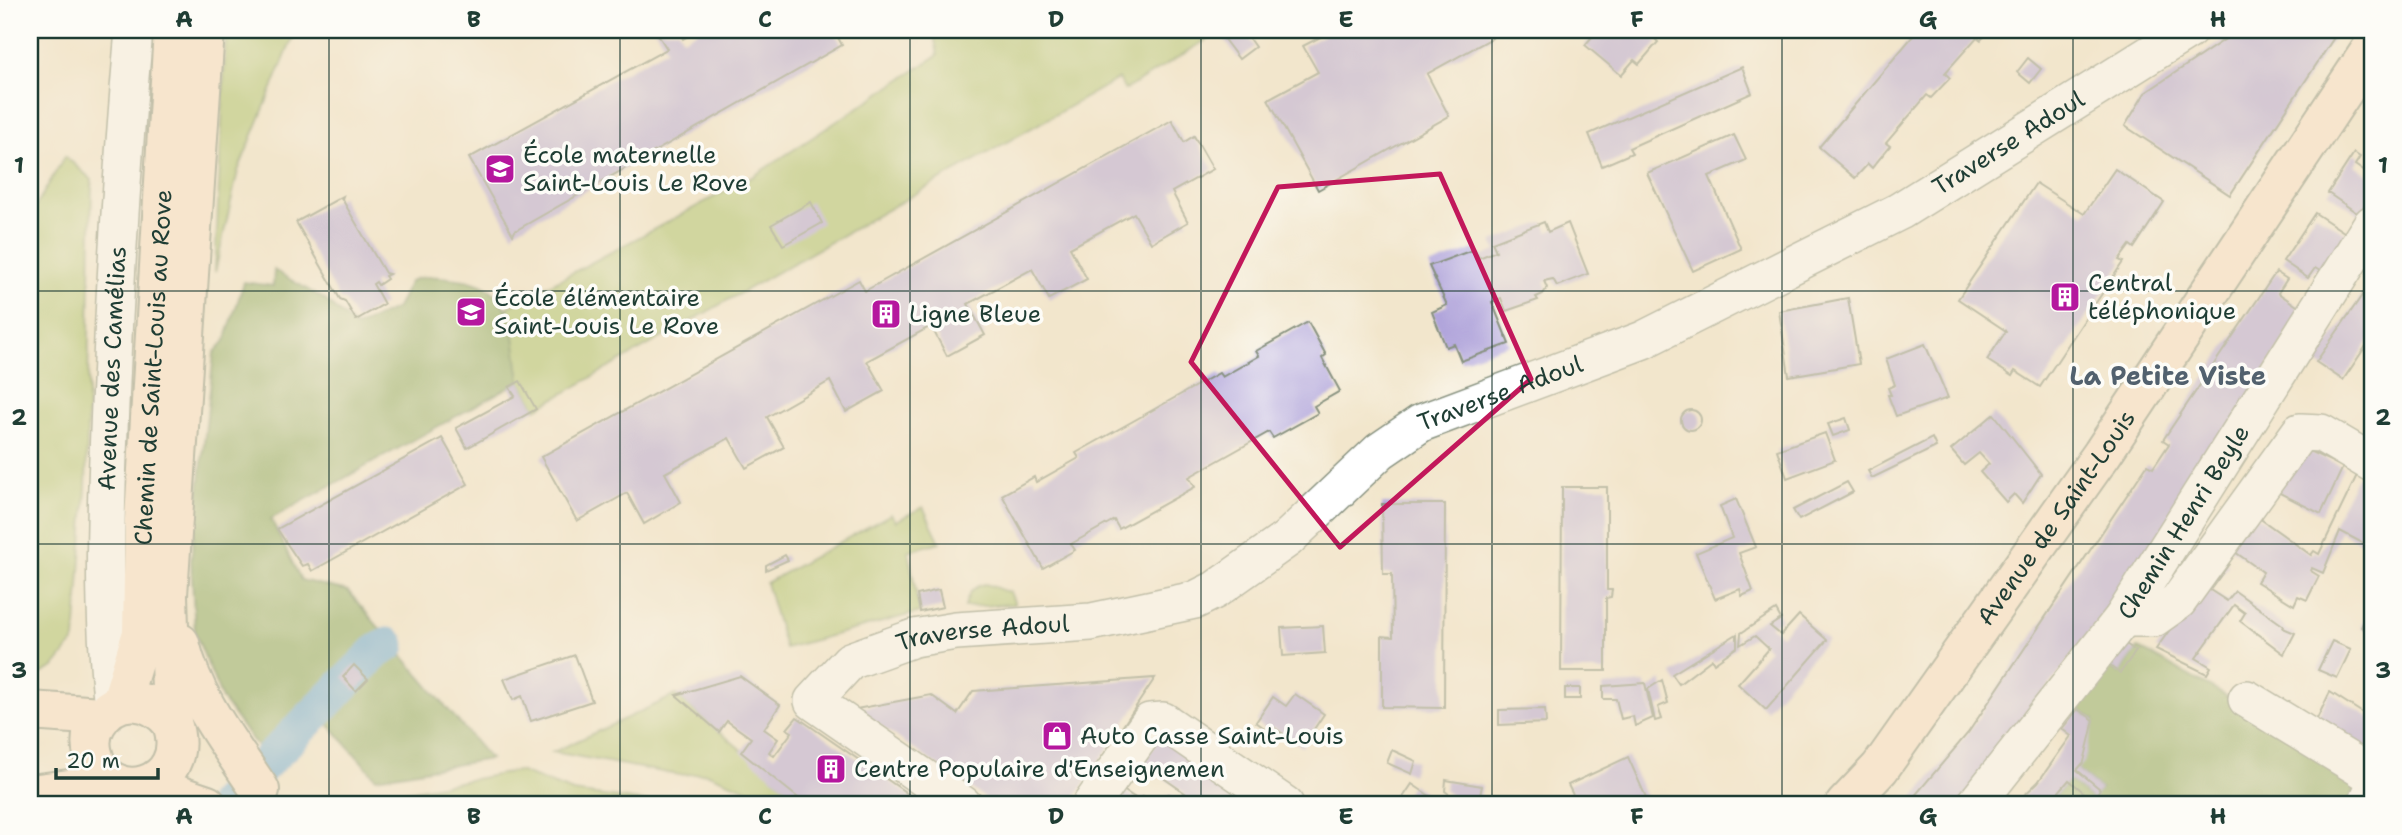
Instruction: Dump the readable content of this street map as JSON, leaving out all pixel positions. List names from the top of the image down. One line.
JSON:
{"streets":{"main road":["Chemin de Saint-Louis au Rove","Avenue de Saint-Louis"],"street":["Traverse Adoul","Avenue des Camélias","Chemin Henri Beyle"]},"crossings":[["Avenue des Camélias","Chemin de Saint-Louis au Rove"]],"districts":["La Petite Viste"],"places":{"school or university":["École maternelle Saint-Louis Le Rove","École élémentaire Saint-Louis Le Rove"],"building":["Central téléphonique","Ligne Bleue","Centre Populaire d'Enseignemen"],"shop":["Auto Casse Saint-Louis"]},"scale_bar":"20 m","grid":{"columns":["A","B","C","D","E","F","G","H"],"rows":["1","2","3"]}}
